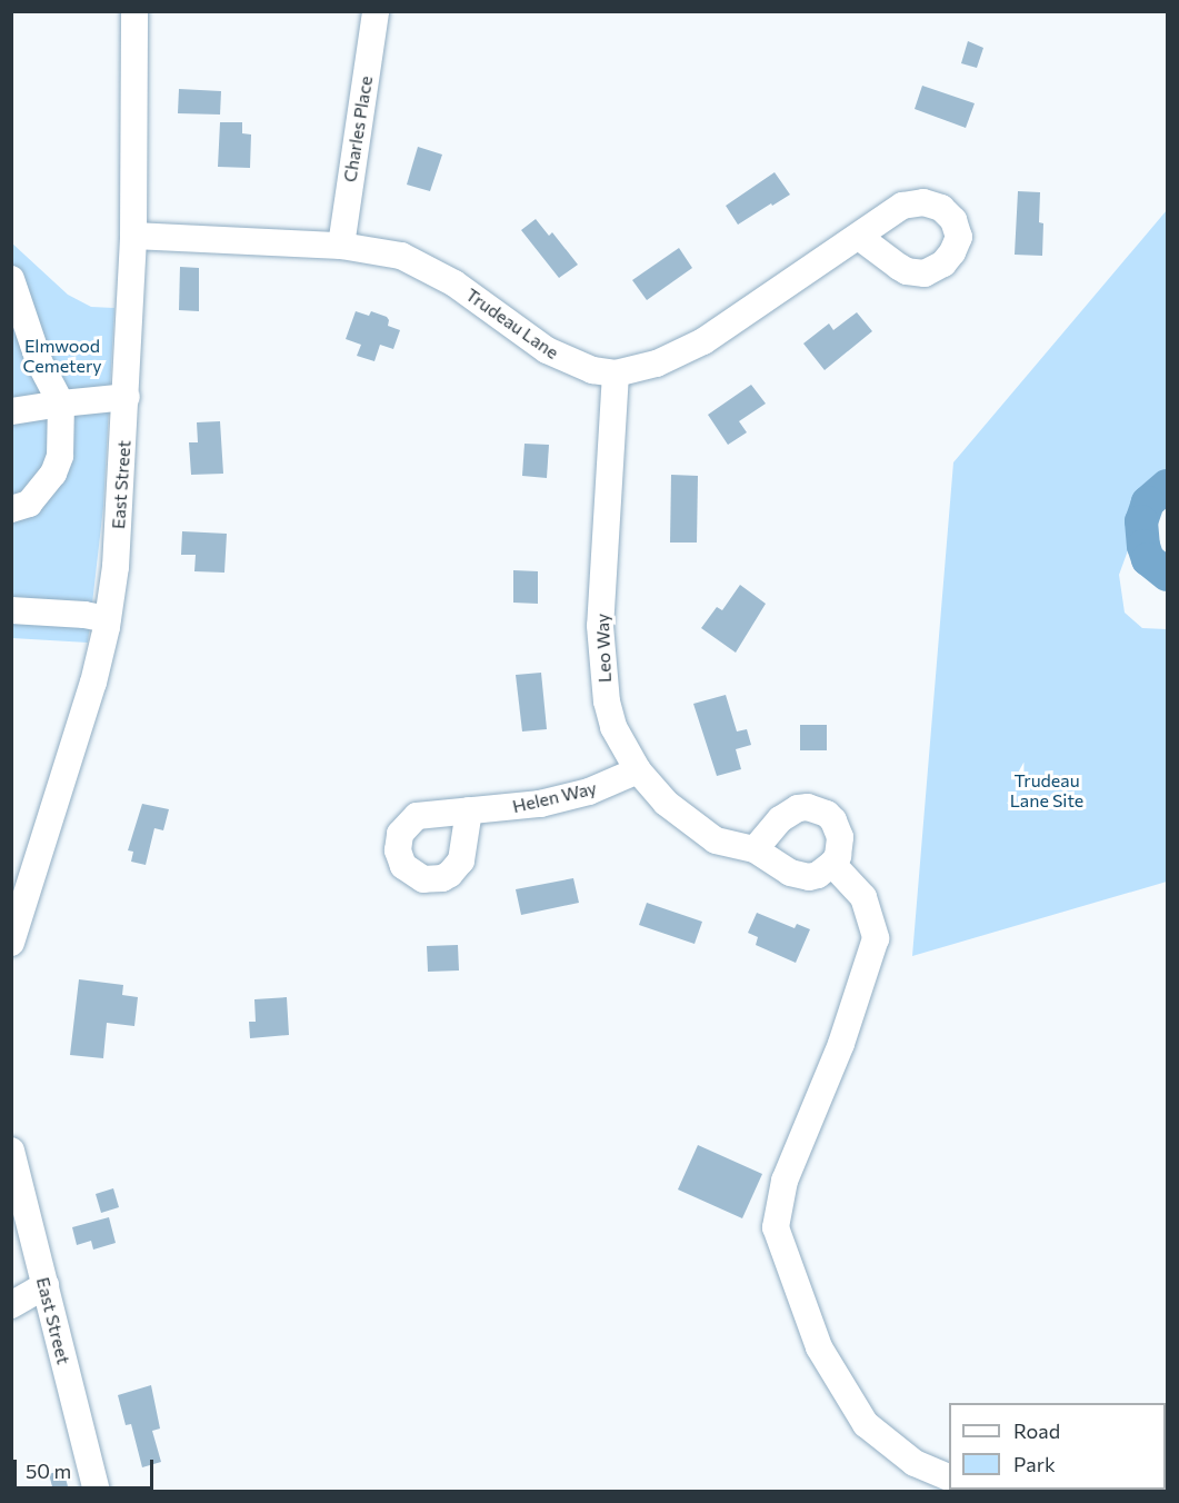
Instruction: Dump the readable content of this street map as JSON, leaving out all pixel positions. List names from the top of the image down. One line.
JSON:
{"streets":{"street":["Charles Place","Trudeau Lane","East Street","Leo Way","Helen Way"]},"crossings":[["Charles Place","Trudeau Lane"],["Trudeau Lane","East Street"],["Trudeau Lane","Leo Way"],["Leo Way","Helen Way"]],"parks":["Elmwood Cemetery","Trudeau Lane Site"],"legend":["Road","Park"],"scale_bar":"50 m"}
